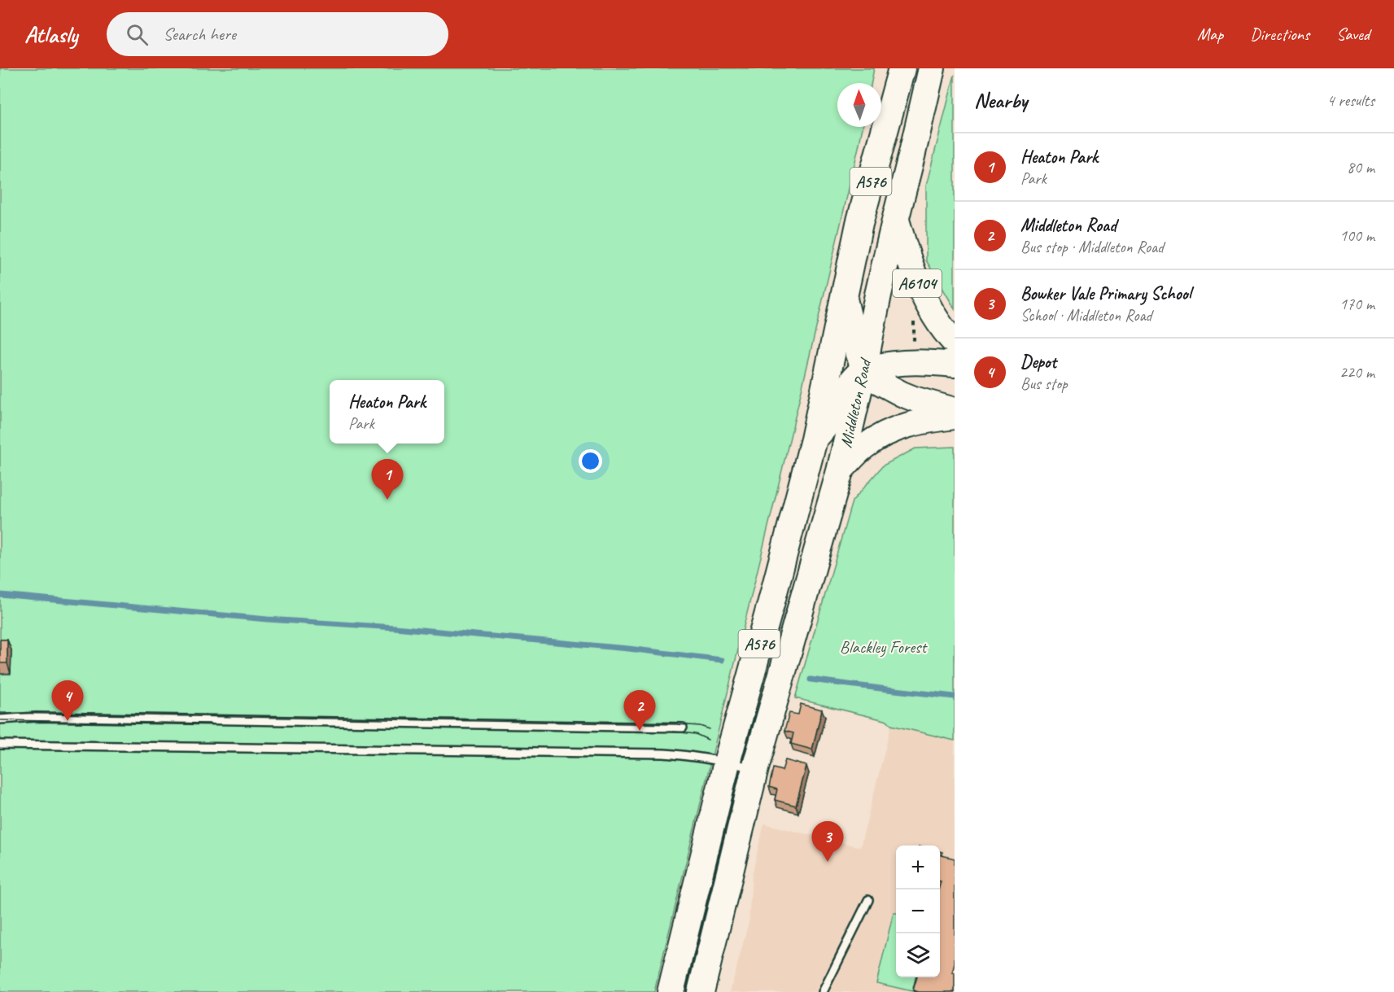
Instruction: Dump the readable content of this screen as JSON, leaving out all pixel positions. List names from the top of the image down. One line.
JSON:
{"streets":{"highway":["A576","Middleton Road"],"main road":["A6104"]},"crossings":[["A6104","Middleton Road"]],"parks":["Blackley Forest"],"north":"top","page":{"header":"Atlasly","search":"Search here","nav":["Map","Directions","Saved"],"heading":["Nearby","4 results"],"list":[{"mark":"1","name":"Heaton Park","note":"Park","value":"80 m"},{"mark":"2","name":"Middleton Road","note":"Bus stop · Middleton Road","value":"100 m"},{"mark":"3","name":"Bowker Vale Primary School","note":"School · Middleton Road","value":"170 m"},{"mark":"4","name":"Depot","note":"Bus stop","value":"220 m"}],"popup":["Heaton Park","Park"],"pins":["1","4","2","3"],"map_buttons":["+","−"]}}
